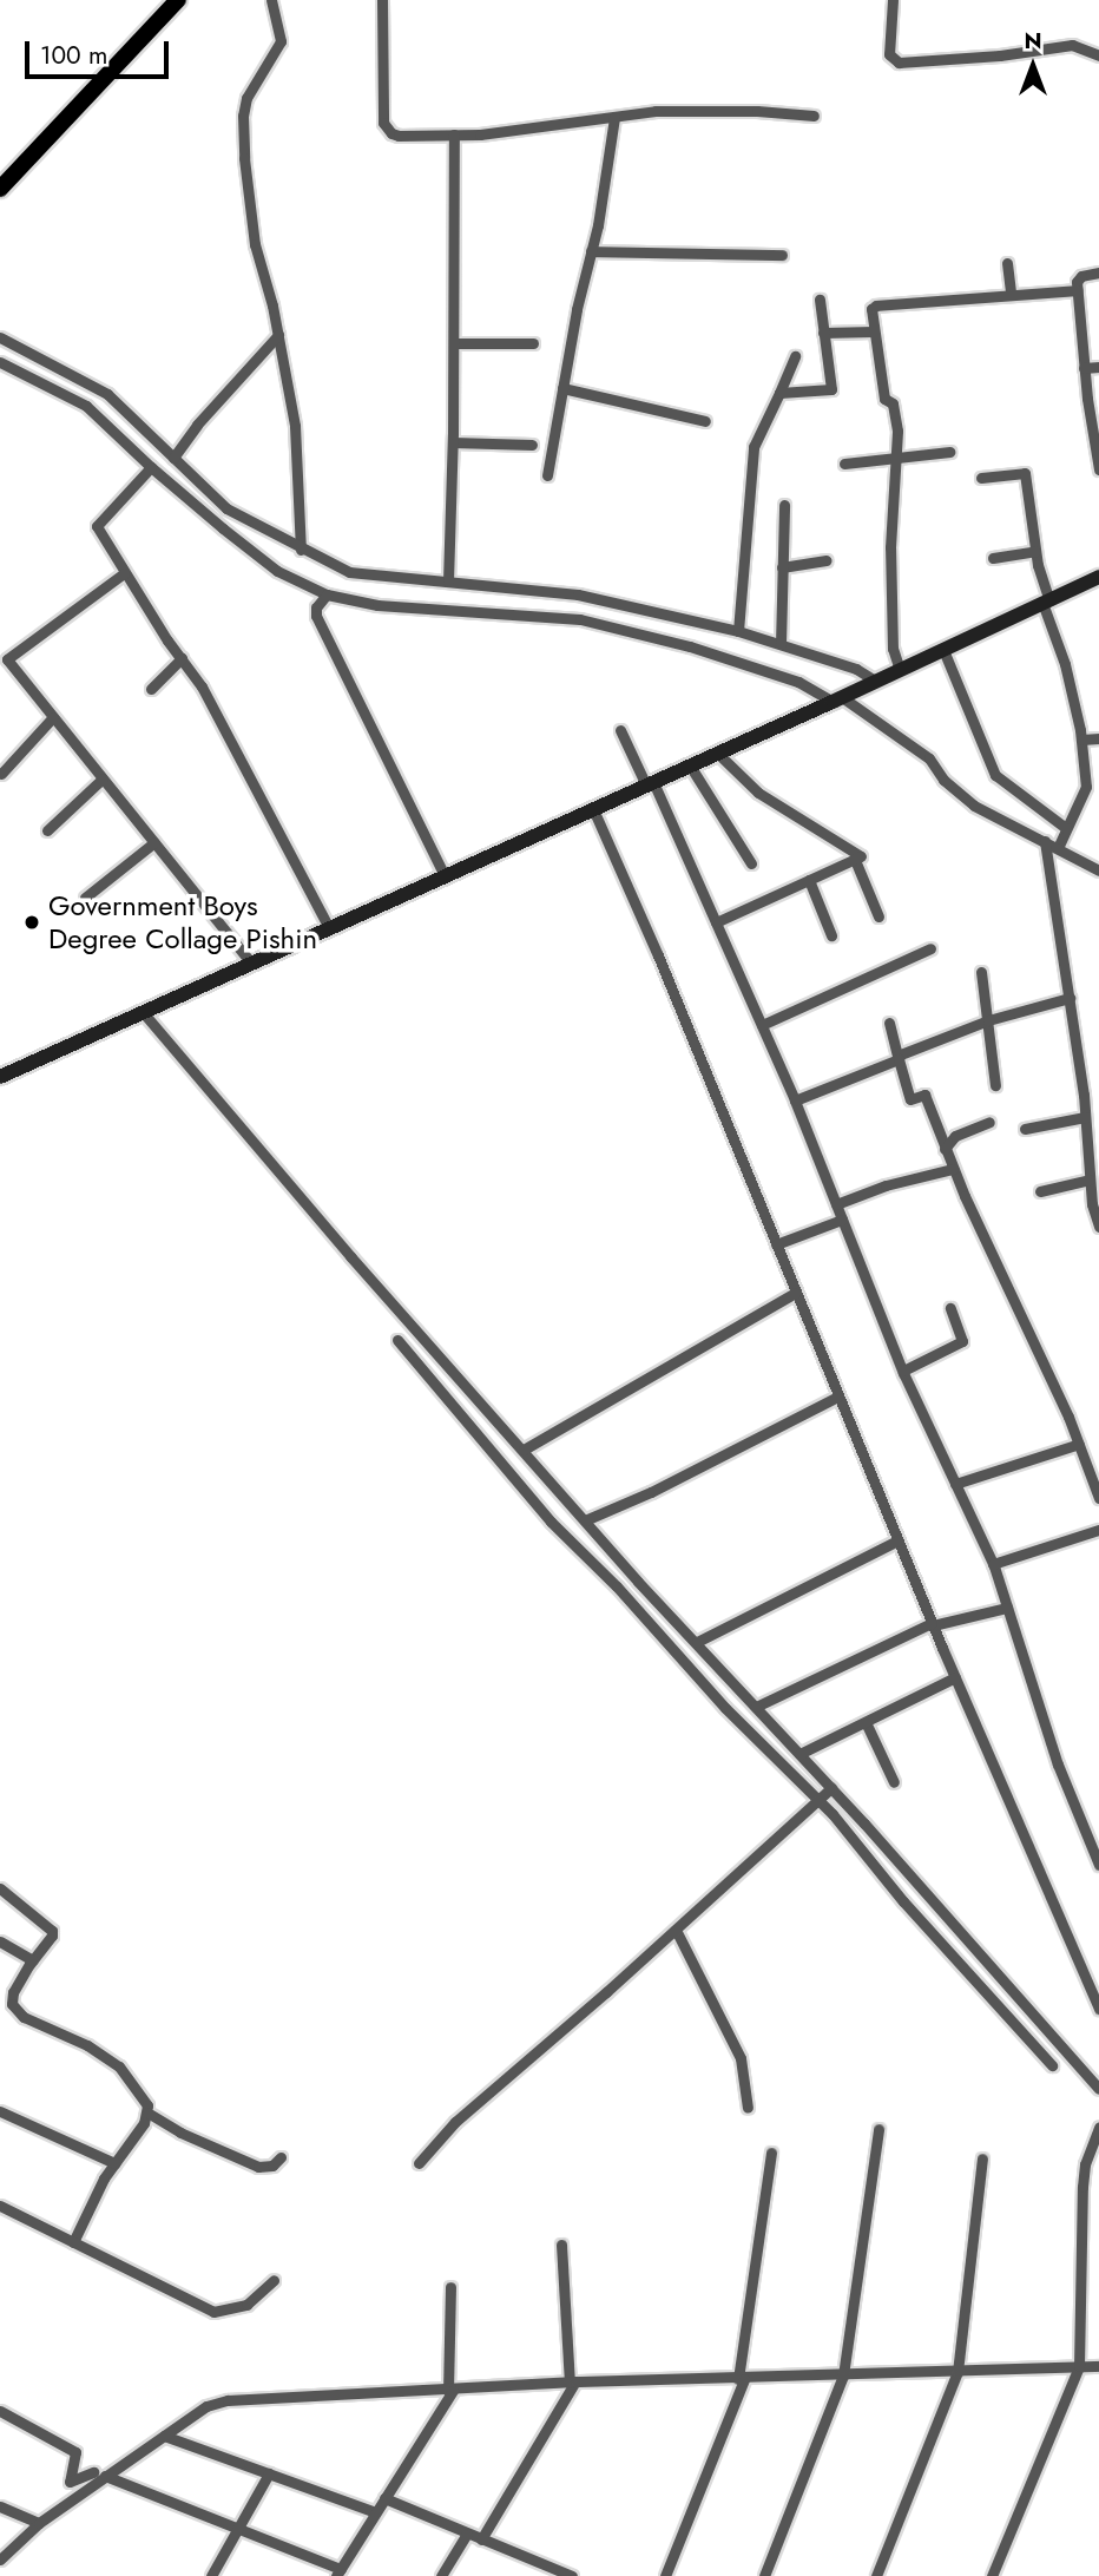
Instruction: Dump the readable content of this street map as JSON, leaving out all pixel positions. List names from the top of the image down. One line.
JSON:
{"places":["Government Boys Degree Collage Pishin"],"scale_bar":"100 m","north":"top"}
